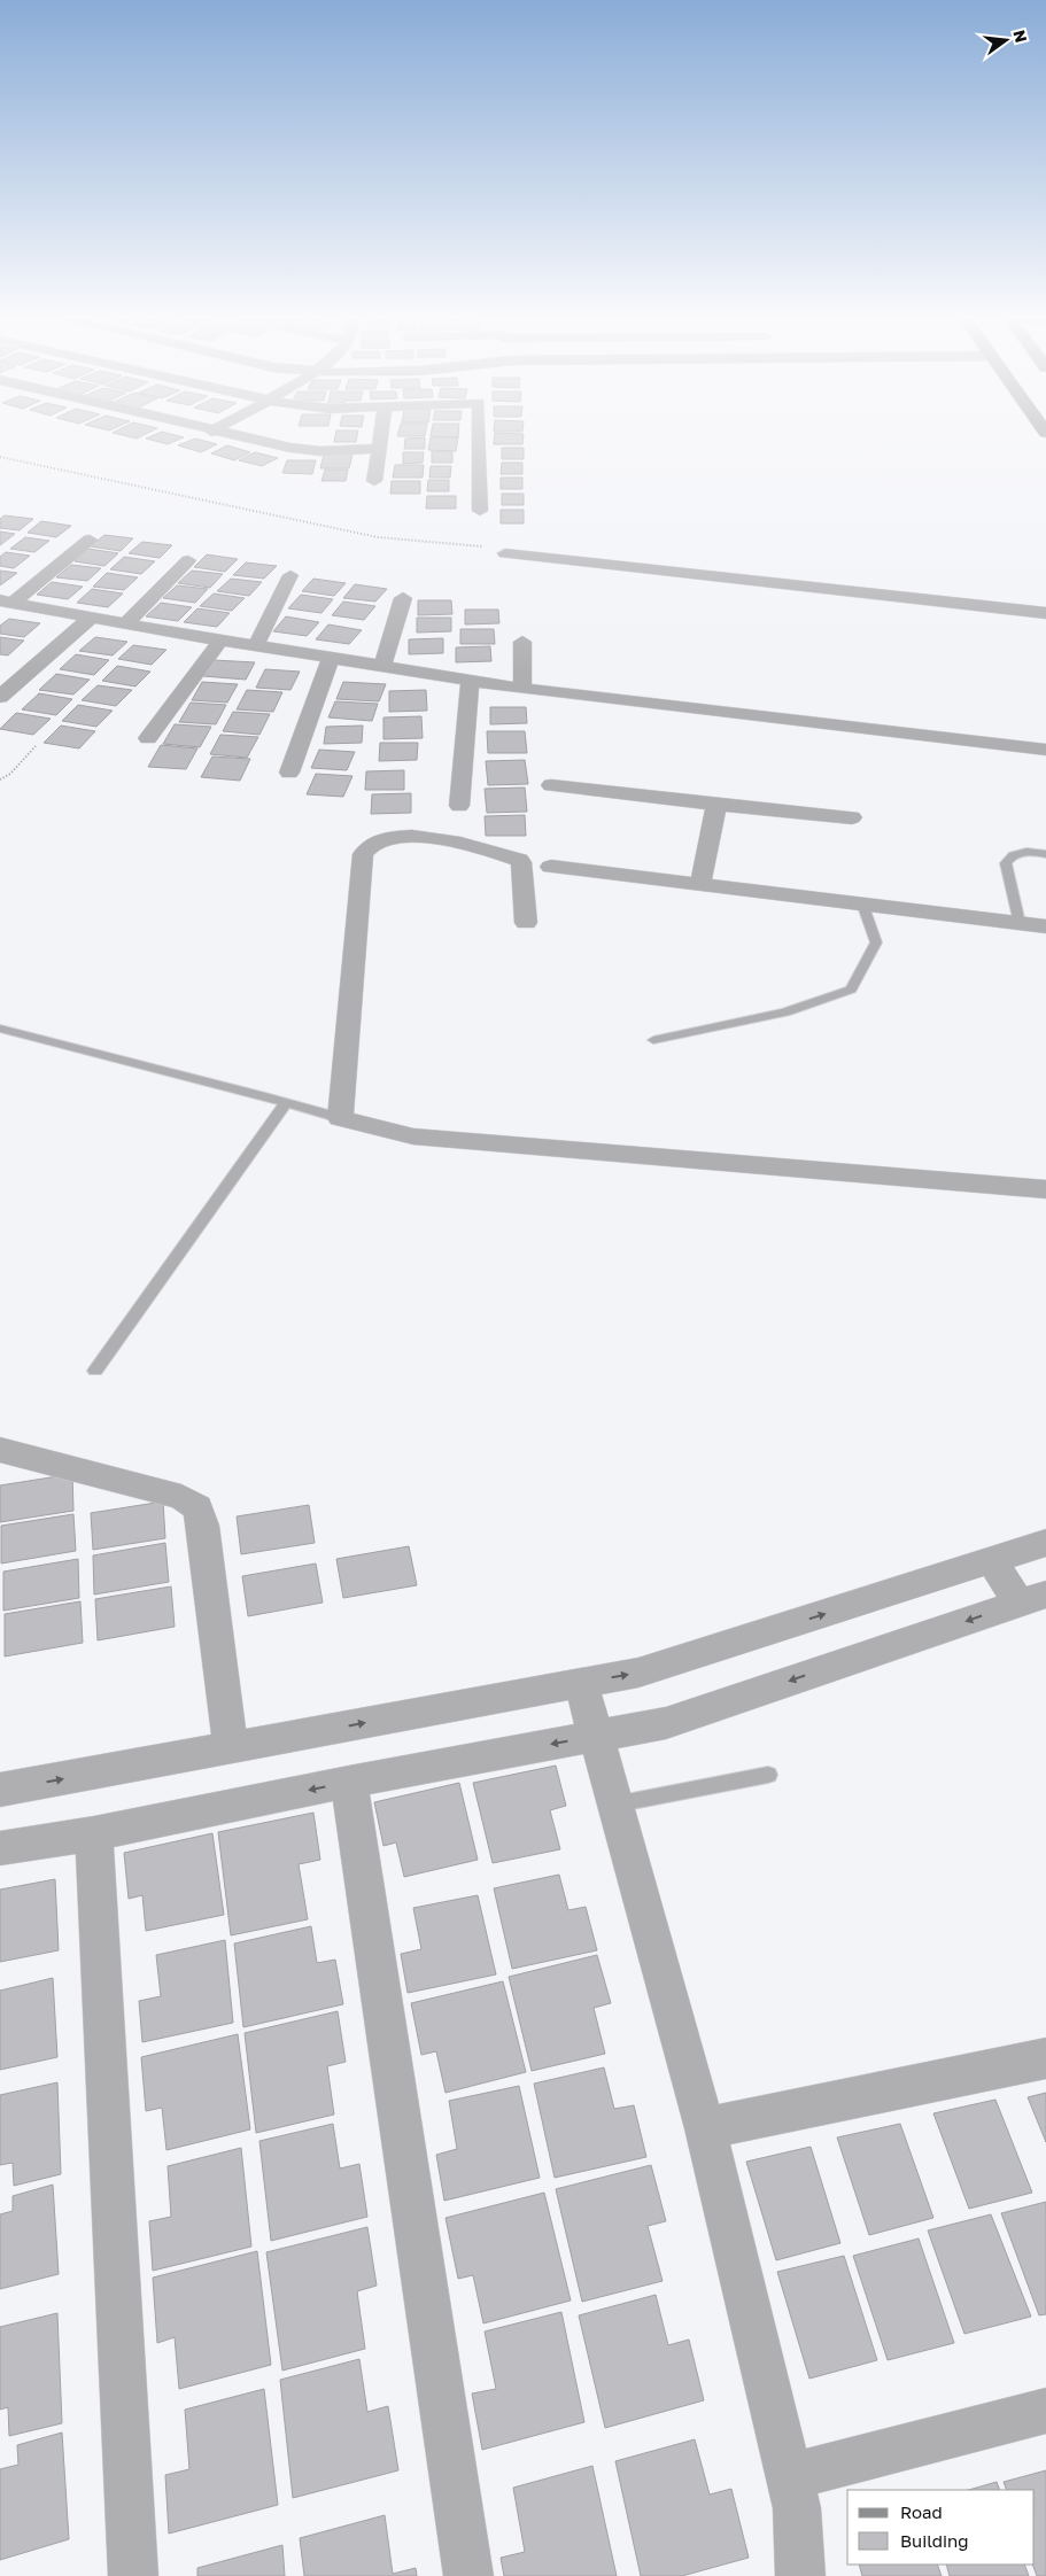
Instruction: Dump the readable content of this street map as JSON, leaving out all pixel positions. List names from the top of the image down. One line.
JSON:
{"legend":["Road","Building"],"north":"right"}
